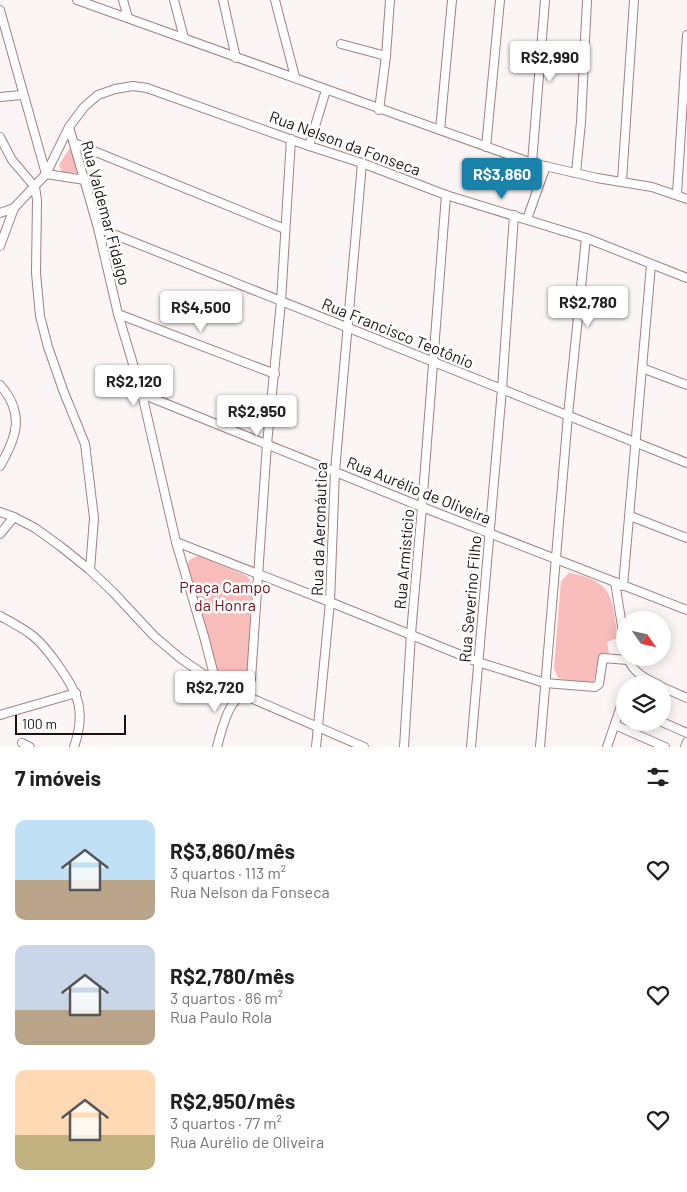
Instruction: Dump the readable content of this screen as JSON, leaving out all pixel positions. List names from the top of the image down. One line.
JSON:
{"streets":{"street":["Rua Nelson da Fonseca","Rua Valdemar Fidalgo","Rua Francisco Teotônio","Rua Aurélio de Oliveira","Rua da Aeronáutica","Rua Armistício","Rua Severino Filho"]},"crossings":[["Rua Nelson da Fonseca","Rua Valdemar Fidalgo"],["Rua Nelson da Fonseca","Rua da Aeronáutica"],["Rua Nelson da Fonseca","Rua Armistício"],["Rua Nelson da Fonseca","Rua Severino Filho"],["Rua Valdemar Fidalgo","Rua Francisco Teotônio"],["Rua Valdemar Fidalgo","Rua Aurélio de Oliveira"],["Rua Francisco Teotônio","Rua da Aeronáutica"],["Rua Francisco Teotônio","Rua Armistício"],["Rua Francisco Teotônio","Rua Severino Filho"],["Rua Aurélio de Oliveira","Rua da Aeronáutica"],["Rua Aurélio de Oliveira","Rua Armistício"],["Rua Aurélio de Oliveira","Rua Severino Filho"]],"parks":["Praça Campo da Honra"],"scale_bar":"100 m","north":"bottom right","page":{"price":["R$2,990","R$3,860","R$2,780","R$4,500","R$2,120","R$2,950","R$2,720"],"scale":"100 m","heading":"7 imóveis","list":[{"name":"R$3,860/mês","note":"3 quartos · 113 m² · Rua Nelson da Fonseca"},{"name":"R$2,780/mês","note":"3 quartos · 86 m² · Rua Paulo Rola"},{"name":"R$2,950/mês","note":"3 quartos · 77 m² · Rua Aurélio de Oliveira"}]}}
